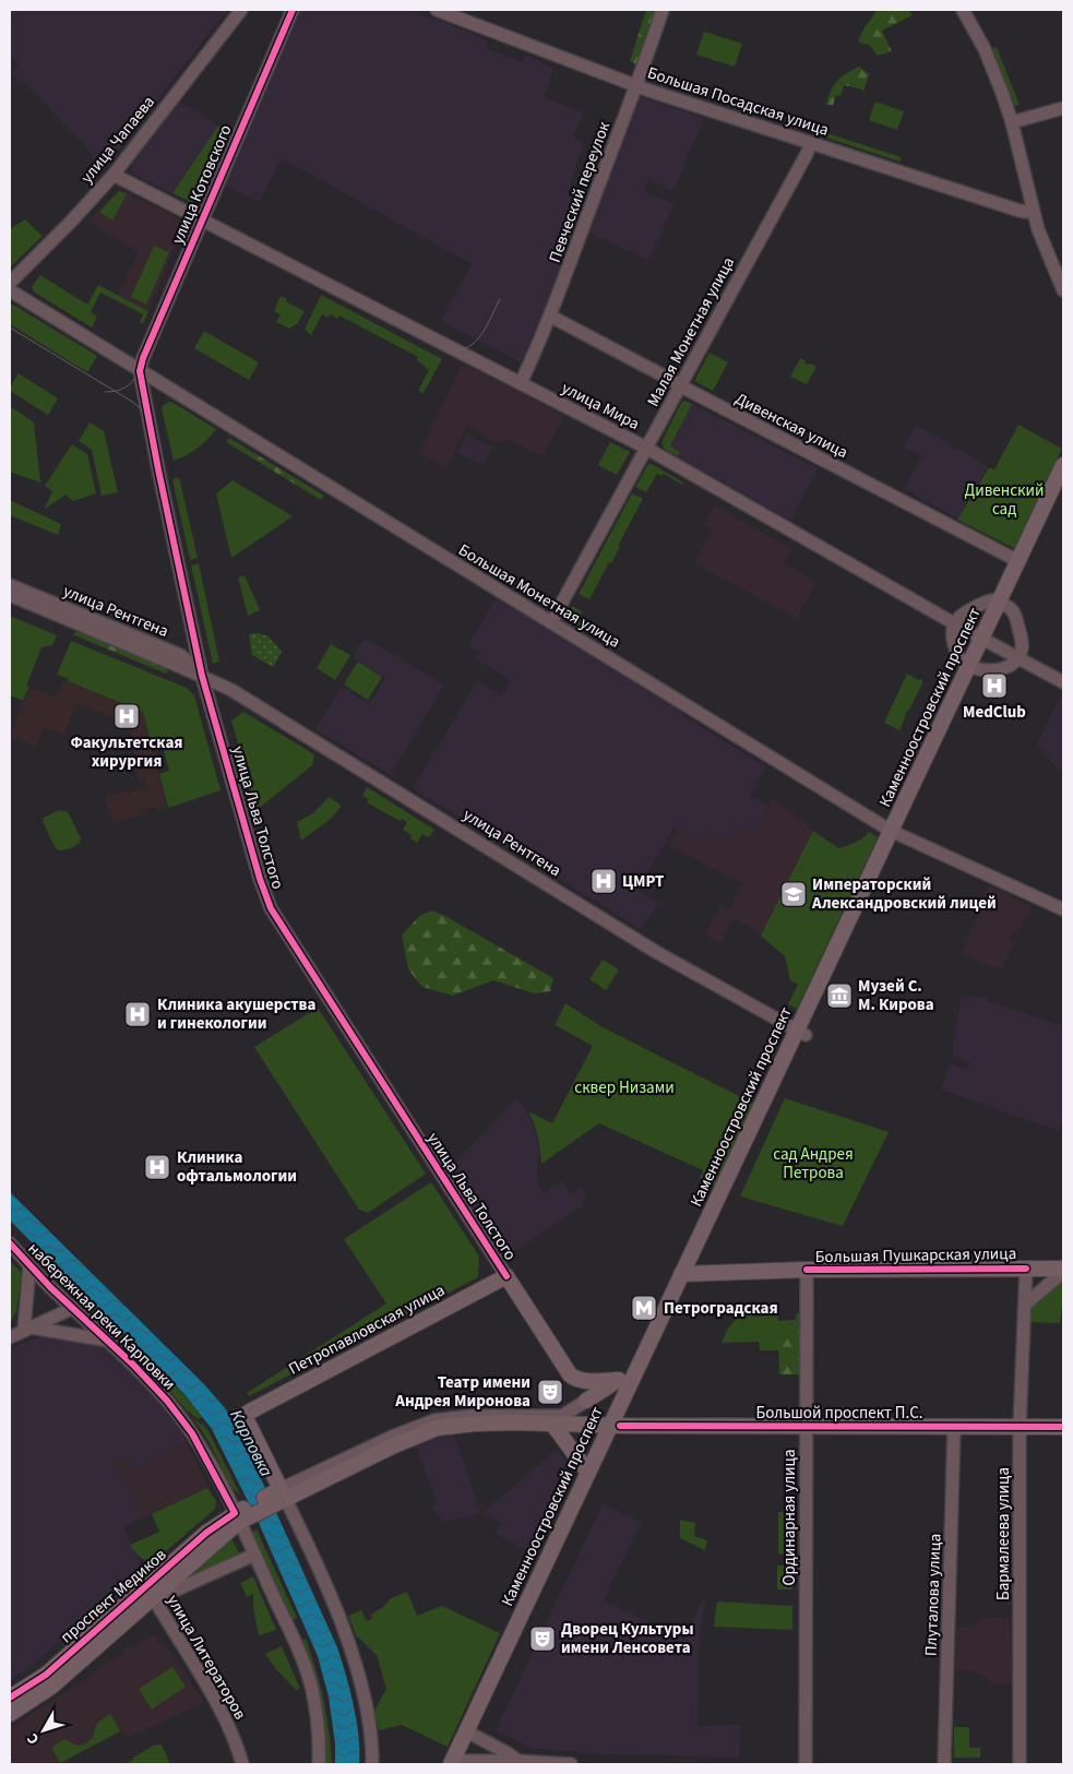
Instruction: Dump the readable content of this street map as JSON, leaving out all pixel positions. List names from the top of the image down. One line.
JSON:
{"streets":{"main road":["Каменноостровский проспект","улица Льва Толстого","Большая Пушкарская улица","Петропавловская улица","Большой проспект П.С.","проспект Медиков"],"street":["Большая Посадская улица","улица Чапаева","улица Котовского","Певческий переулок","Малая Монетная улица","улица Мира","Дивенская улица","Большая Монетная улица","улица Рентгена","набережная реки Карповки","Ординарная улица","Бармалеева улица","Плуталова улица","улица Литераторов"]},"crossings":[["Большая Посадская улица","Певческий переулок"],["Большая Посадская улица","Малая Монетная улица"],["улица Чапаева","улица Мира"],["улица Котовского","улица Мира"],["улица Котовского","Большая Монетная улица"],["улица Котовского","улица Льва Толстого"],["Певческий переулок","улица Мира"],["Певческий переулок","Дивенская улица"],["Малая Монетная улица","улица Мира"],["Малая Монетная улица","Дивенская улица"],["Малая Монетная улица","Большая Монетная улица"],["улица Мира","Каменноостровский проспект"],["Дивенская улица","Каменноостровский проспект"],["Большая Монетная улица","Каменноостровский проспект"],["Большая Монетная улица","улица Льва Толстого"],["улица Рентгена","Каменноостровский проспект"],["улица Рентгена","улица Льва Толстого"],["Каменноостровский проспект","Большая Пушкарская улица"],["Каменноостровский проспект","Большой проспект П.С."],["улица Льва Толстого","Петропавловская улица"],["Большая Пушкарская улица","Ординарная улица"],["Большая Пушкарская улица","Бармалеева улица"],["набережная реки Карповки","Большой проспект П.С."],["набережная реки Карповки","проспект Медиков"],["Петропавловская улица","Большой проспект П.С."],["Большой проспект П.С.","Ординарная улица"],["Большой проспект П.С.","Бармалеева улица"],["Большой проспект П.С.","Плуталова улица"],["Большой проспект П.С.","проспект Медиков"],["проспект Медиков","улица Литераторов"]],"water":["Карповка"],"parks":["Дивенский сад","сквер Низами","сад Андрея Петрова"],"places":{"hospital":["MedClub","Факультетская хирургия","ЦМРТ","Клиника акушерства и гинекологии","Клиника офтальмологии"],"school or university":["Императорский Александровский лицей"],"museum":["Музей С. М. Кирова"],"metro station":["Петроградская"],"theatre":["Театр имени Андрея Миронова","Дворец Культуры имени Ленсовета"]},"north":"bottom left"}
